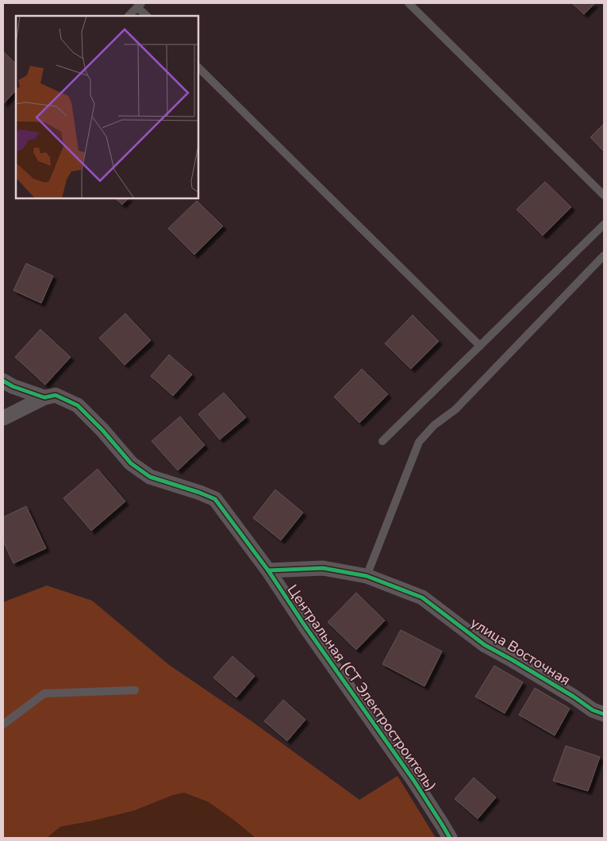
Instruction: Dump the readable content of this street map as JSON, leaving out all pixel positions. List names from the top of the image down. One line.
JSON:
{"streets":{"street":["улица Восточная","Центральная (СТ Электростроитель)"]},"crossings":[["улица Восточная","Центральная (СТ Электростроитель)"]]}
